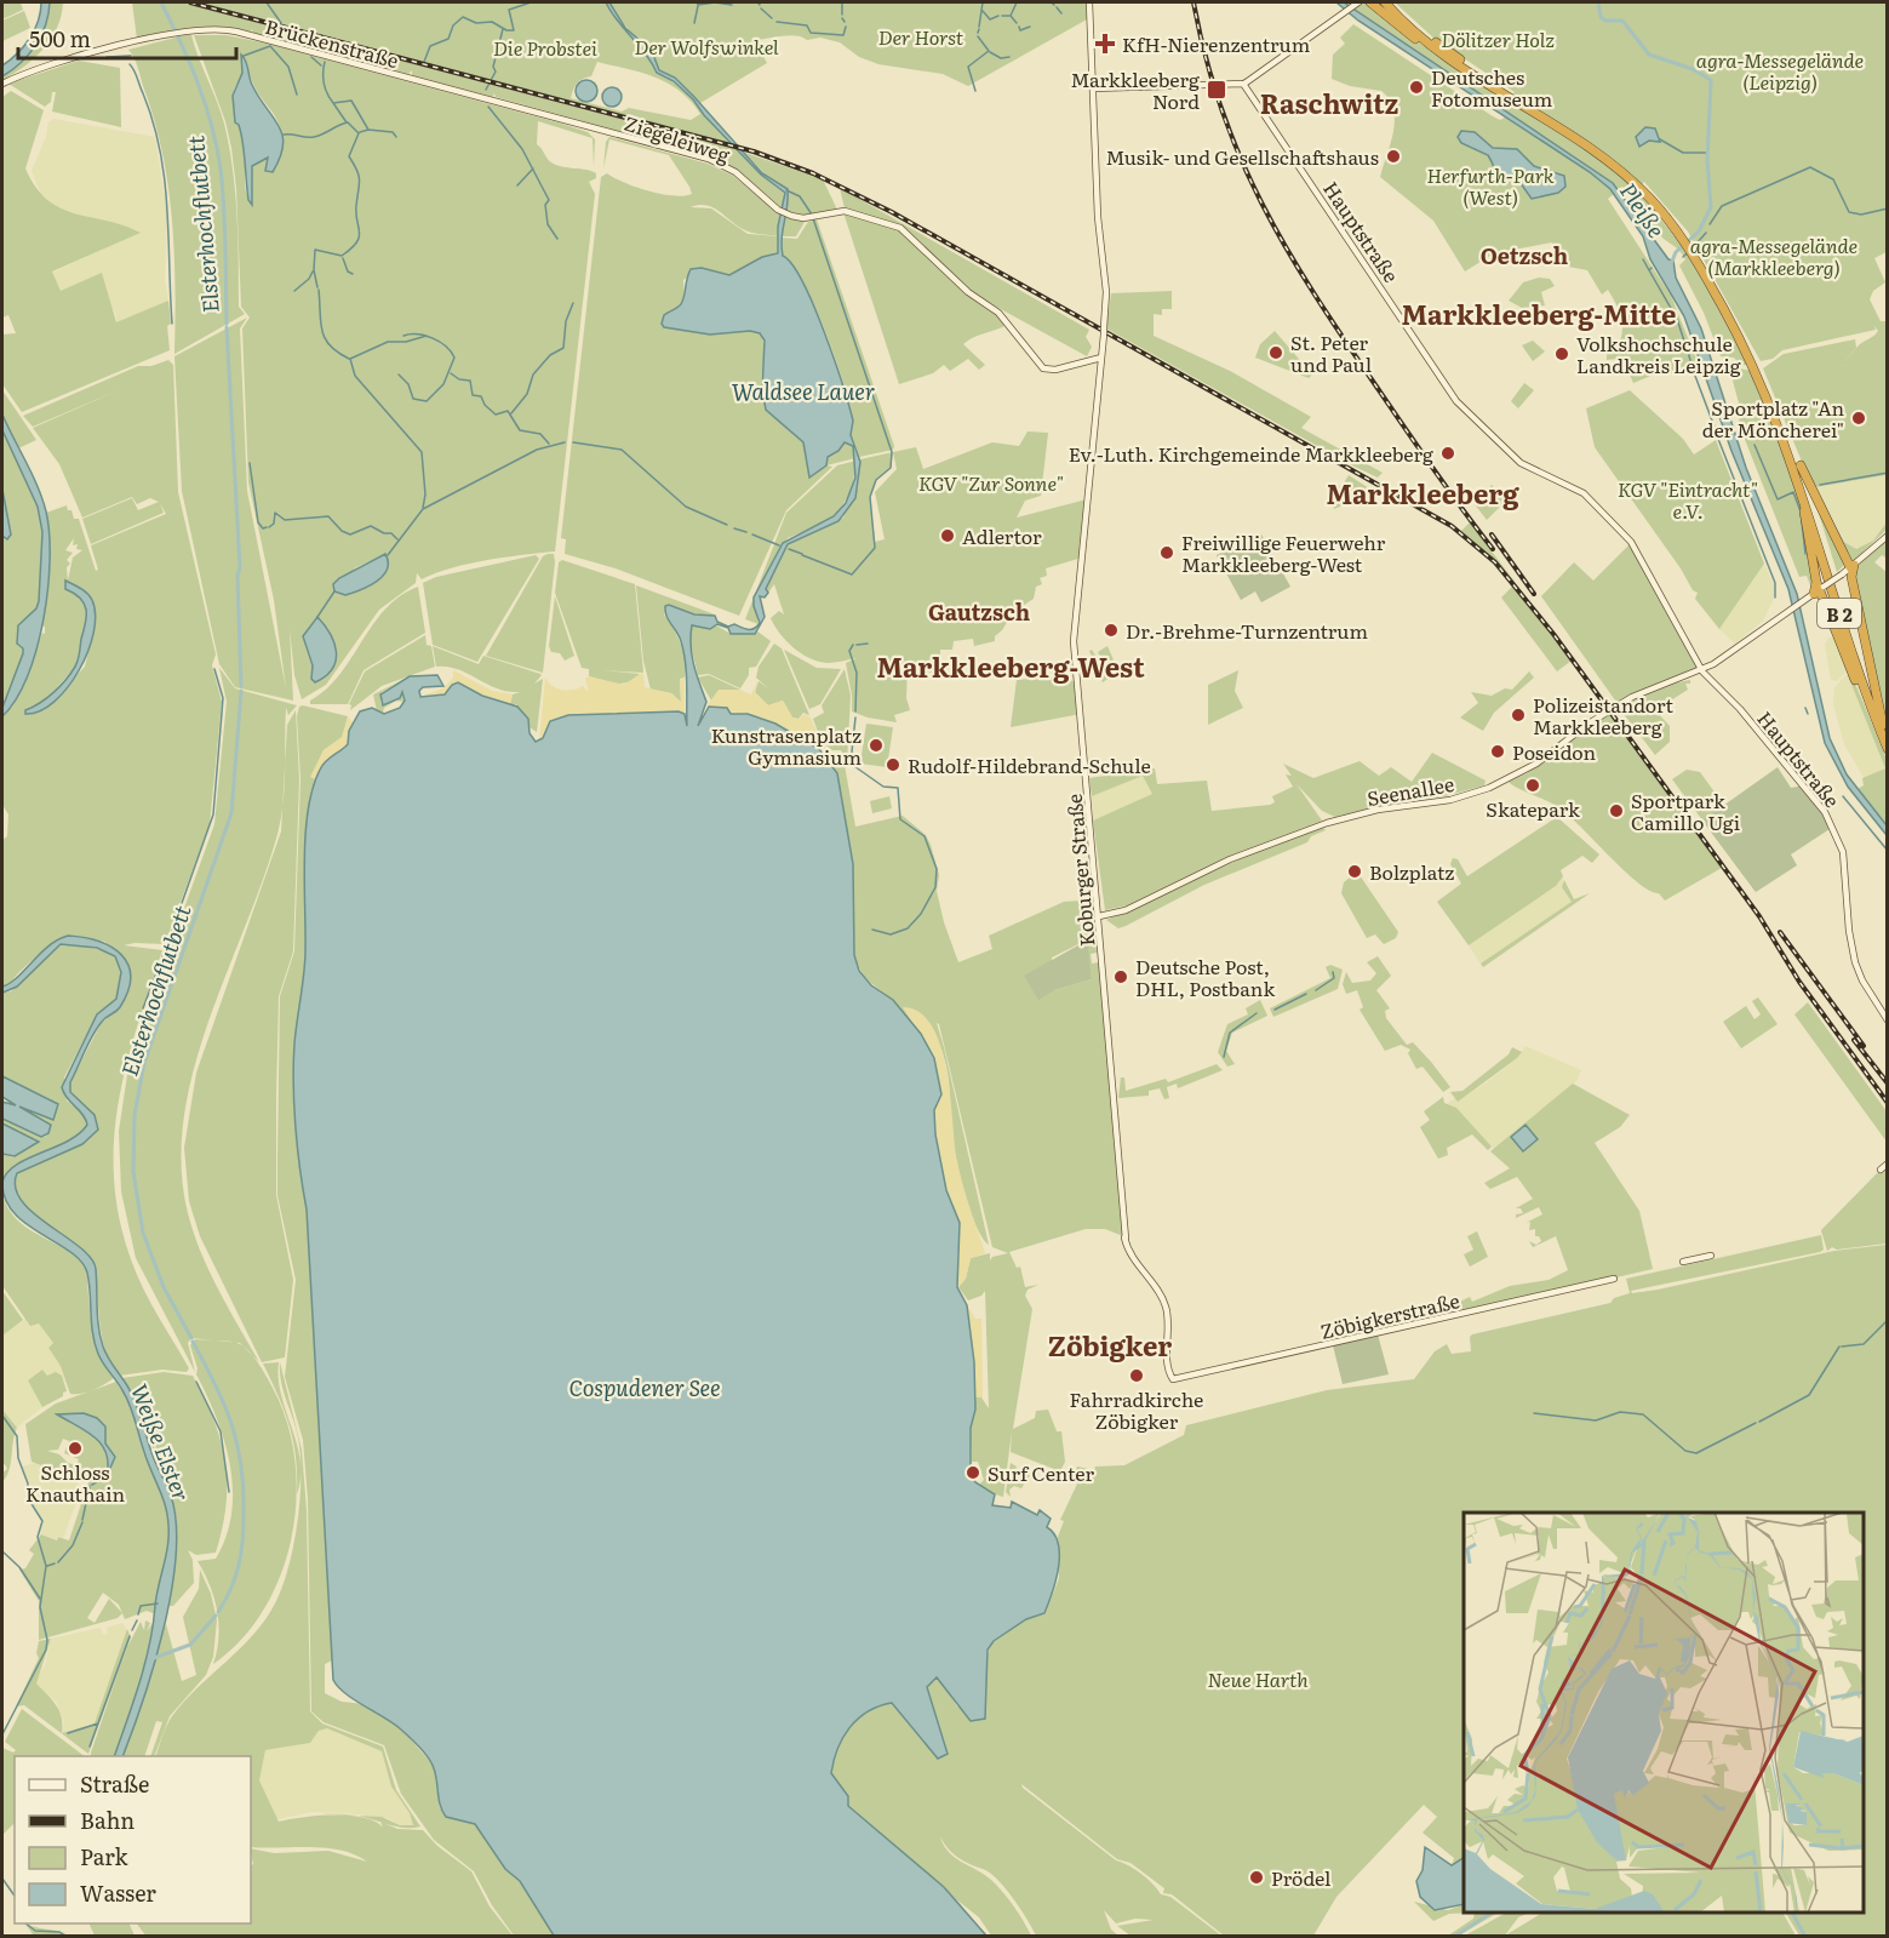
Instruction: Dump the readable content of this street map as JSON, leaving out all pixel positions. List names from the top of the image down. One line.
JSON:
{"streets":{"highway":["B 2"],"main road":["Brückenstraße","Ziegeleiweg","Hauptstraße","Seenallee","Koburger Straße","Zöbigkerstraße"]},"crossings":[["Brückenstraße","Ziegeleiweg"],["Ziegeleiweg","Koburger Straße"],["Hauptstraße","Seenallee"],["Seenallee","Koburger Straße"],["Koburger Straße","Zöbigkerstraße"]],"districts":["Raschwitz","Oetzsch","Markkleeberg-Mitte","Markkleeberg","Gautzsch","Markkleeberg-West","Zöbigker"],"water":["Pleiße","Elsterhochflutbett","Waldsee Lauer","Cospudener See","Weiße Elster"],"parks":["Der Horst","Dölitzer Holz","Der Wolfswinkel","Die Probstei","agra-Messegelände (Leipzig)","Herfurth-Park (West)","agra-Messegelände (Markkleeberg)","KGV \"Zur Sonne\"","KGV \"Eintracht\" e.V.","Neue Harth"],"places":{"health":["KfH-Nierenzentrum"],"other":["Deutsches Fotomuseum","Musik- und Gesellschaftshaus","St. Peter und Paul","Volkshochschule Landkreis Leipzig","Sportplatz \"An der Möncherei\"","Ev.-Luth. Kirchgemeinde Markkleeberg","Adlertor","Freiwillige Feuerwehr Markkleeberg-West","Dr.-Brehme-Turnzentrum","Polizeistandort Markkleeberg","Kunstrasenplatz Gymnasium","Poseidon","Rudolf-Hildebrand-Schule","Skatepark","Sportpark Camillo Ugi","Bolzplatz","Deutsche Post, DHL, Postbank","Fahrradkirche Zöbigker","Schloss Knauthain","Surf Center","Prödel"],"transit":["Markkleeberg Nord"]},"legend":["Straße","Bahn","Park","Wasser"],"scale_bar":"500 m"}
